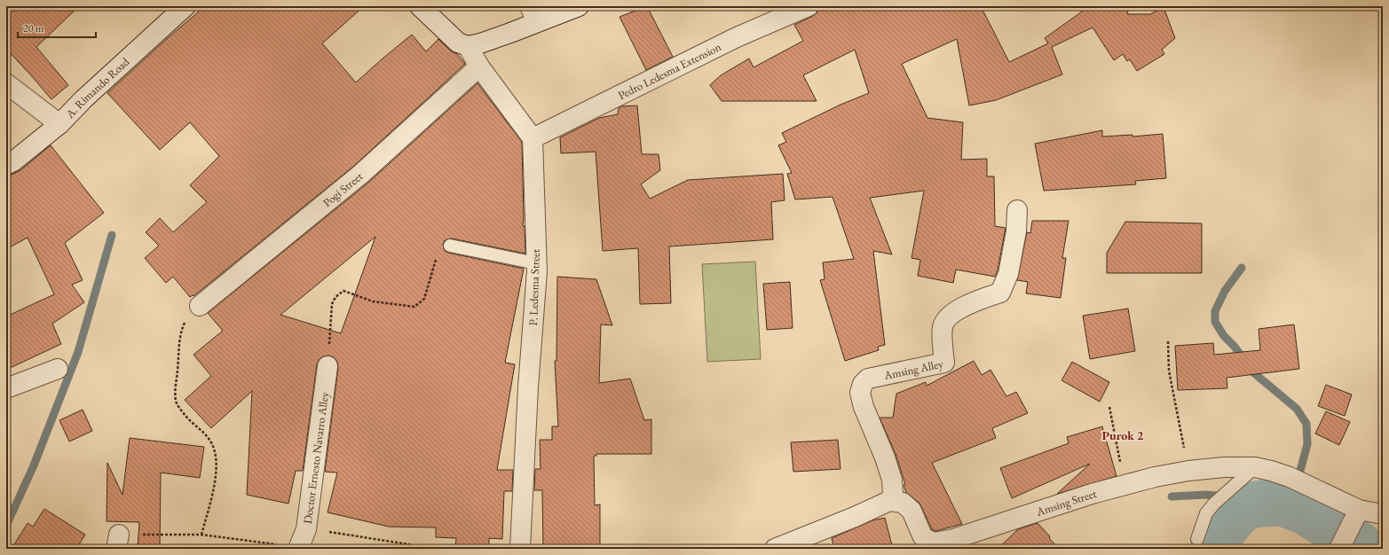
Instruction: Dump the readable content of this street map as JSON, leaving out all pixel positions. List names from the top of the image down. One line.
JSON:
{"streets":{"street":["Pedro Ledesma Extension","A. Rimando Road","Pogi Street","P. Ledesma Street","Amsing Alley","Doctor Ernesto Navarro Alley","Amsing Street"]},"crossings":[["Pedro Ledesma Extension","P. Ledesma Street"],["Amsing Alley","Amsing Street"]],"districts":["Purok 2"],"scale_bar":"20 m"}
